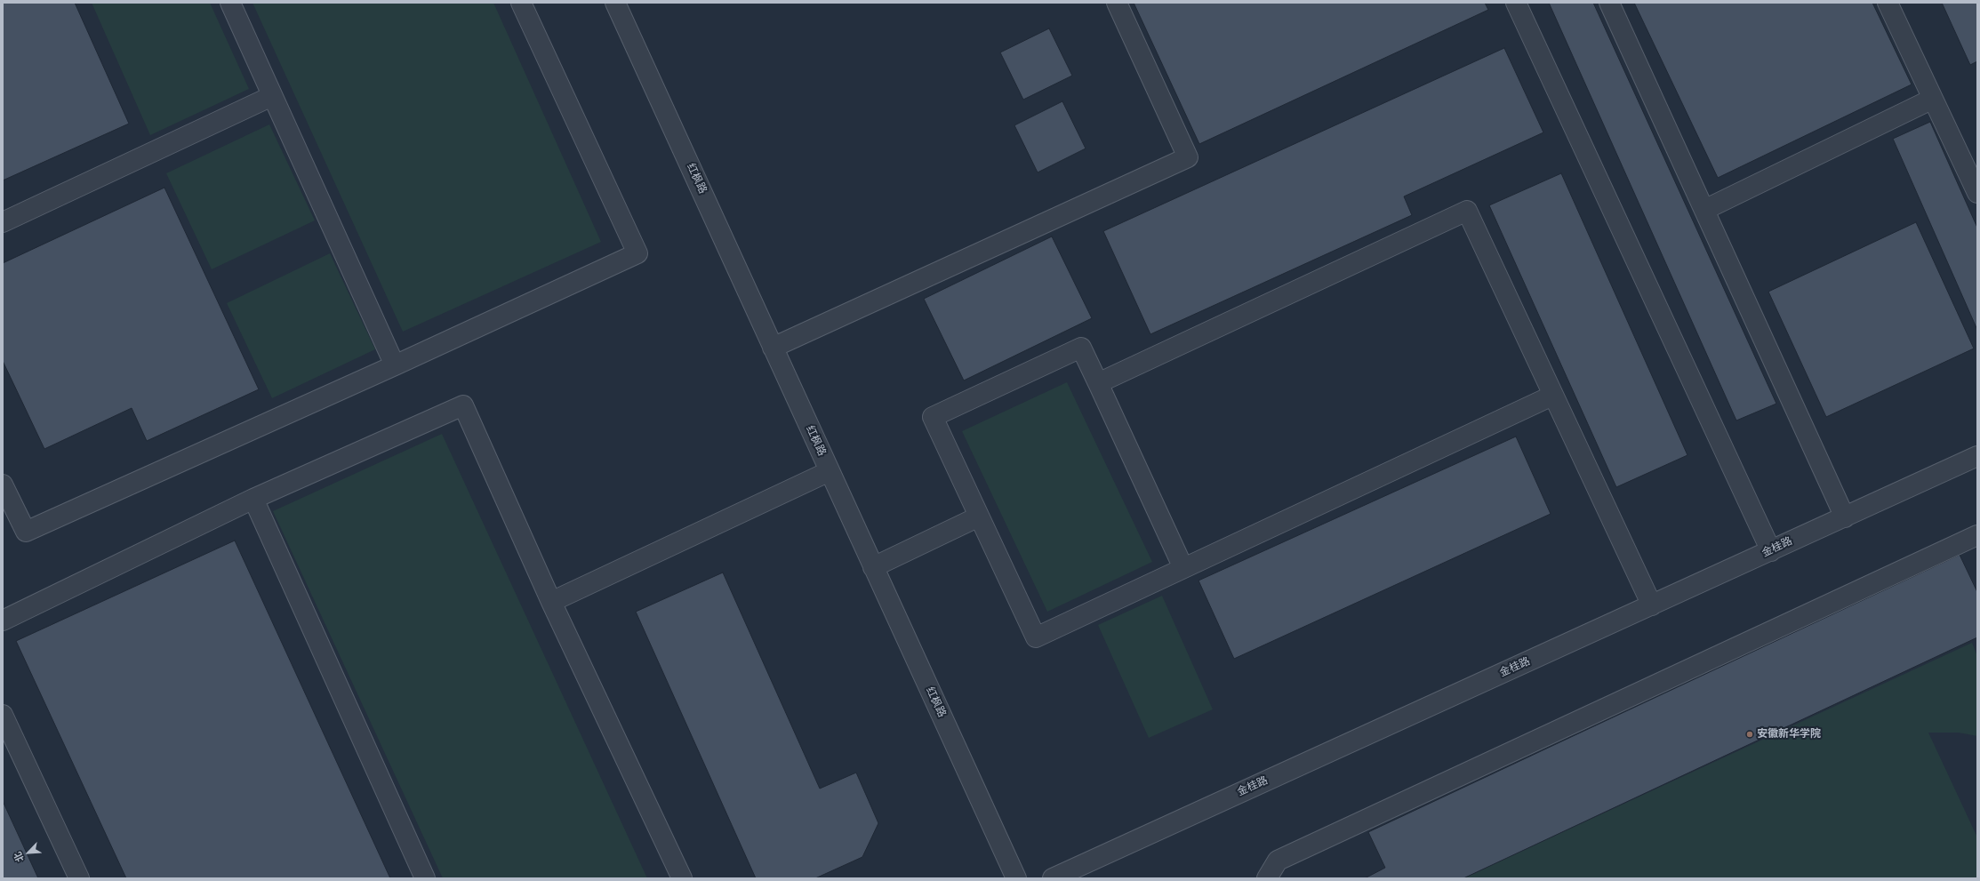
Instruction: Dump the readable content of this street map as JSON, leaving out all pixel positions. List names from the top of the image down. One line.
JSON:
{"streets":{"street":["红枫路","金桂路"]},"places":["安徽新华学院"],"north":"bottom left"}
